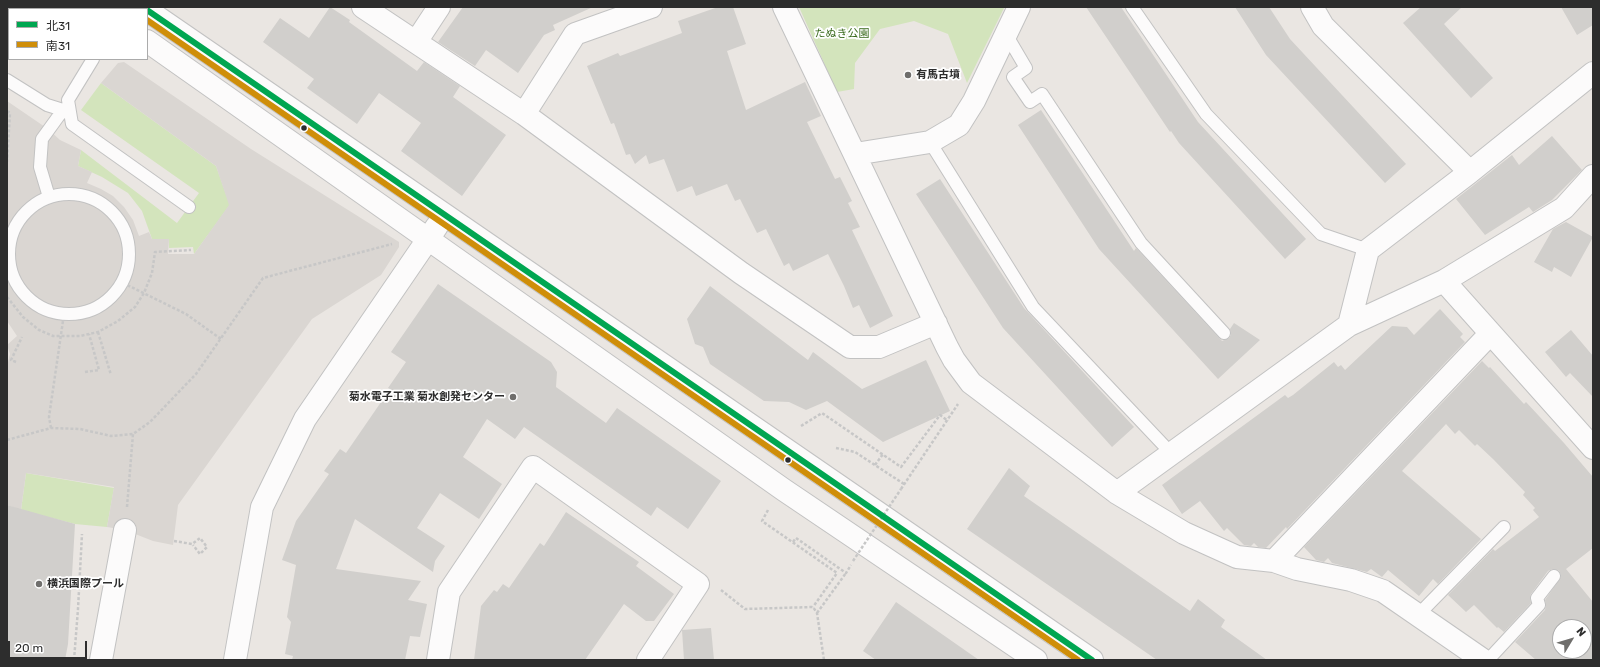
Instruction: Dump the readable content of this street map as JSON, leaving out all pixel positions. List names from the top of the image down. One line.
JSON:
{"parks":["たぬき公園"],"places":["有馬古墳","菊水電子工業 菊水創発センター","横浜国際プール"],"lines":["transit line 北31","transit line 南31"],"legend":["北31","南31"],"scale_bar":"20 m","north":"top right"}
